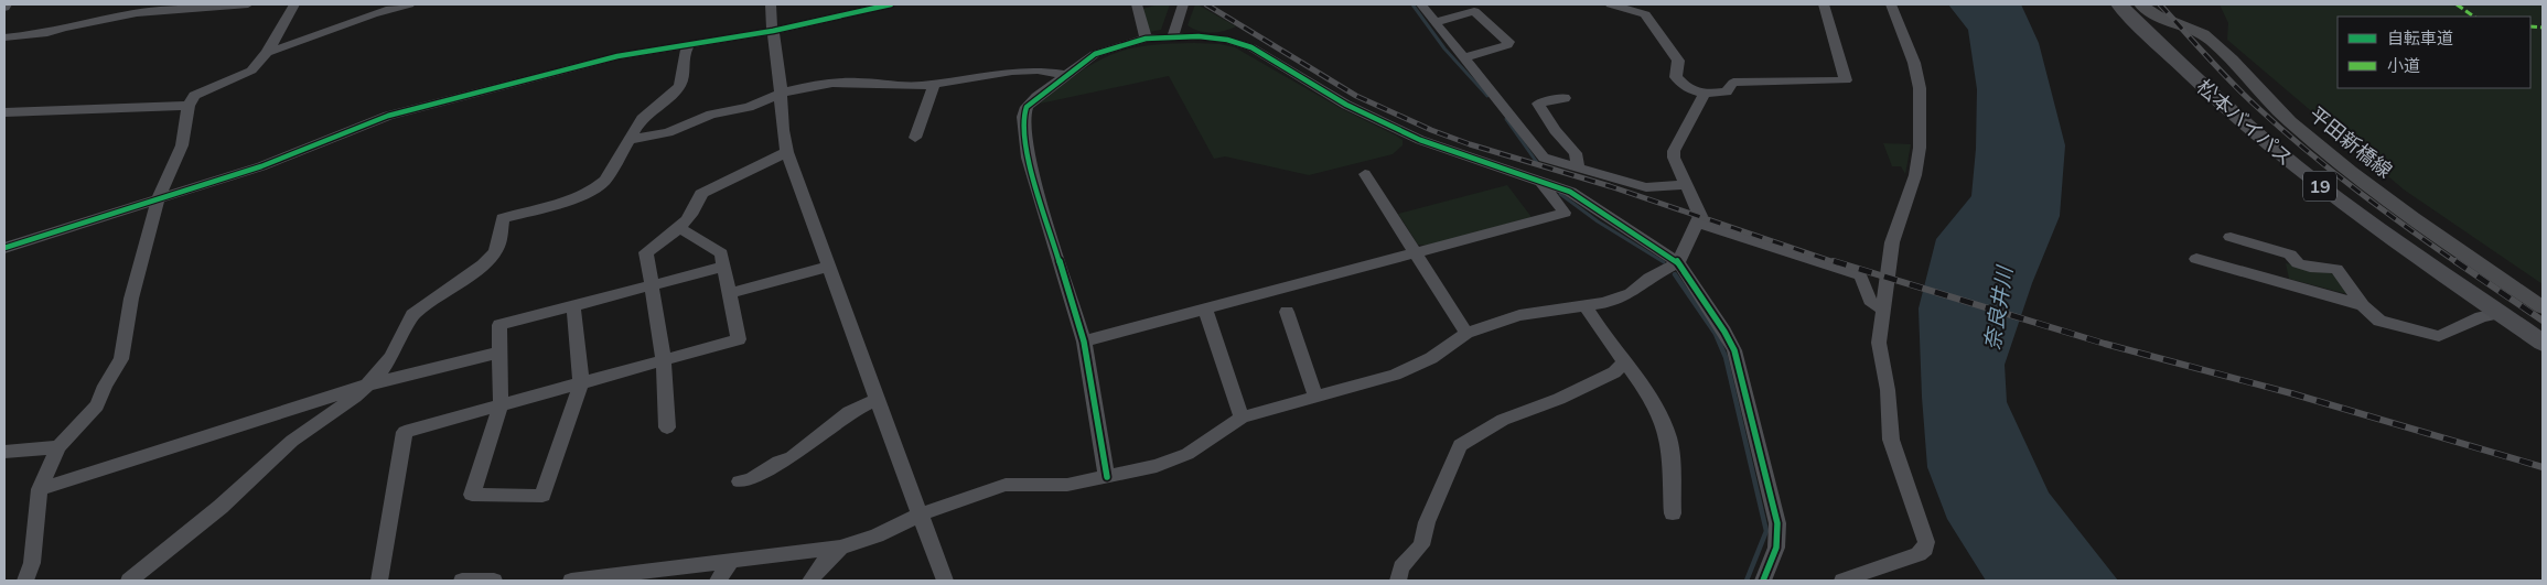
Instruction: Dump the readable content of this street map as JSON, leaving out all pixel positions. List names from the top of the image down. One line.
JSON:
{"streets":{"highway":["松本バイパス","19"],"main road":["平田新橋線"]},"crossings":[["松本バイパス","平田新橋線"]],"water":["奈良井川"],"legend":["自転車道","小道"]}
